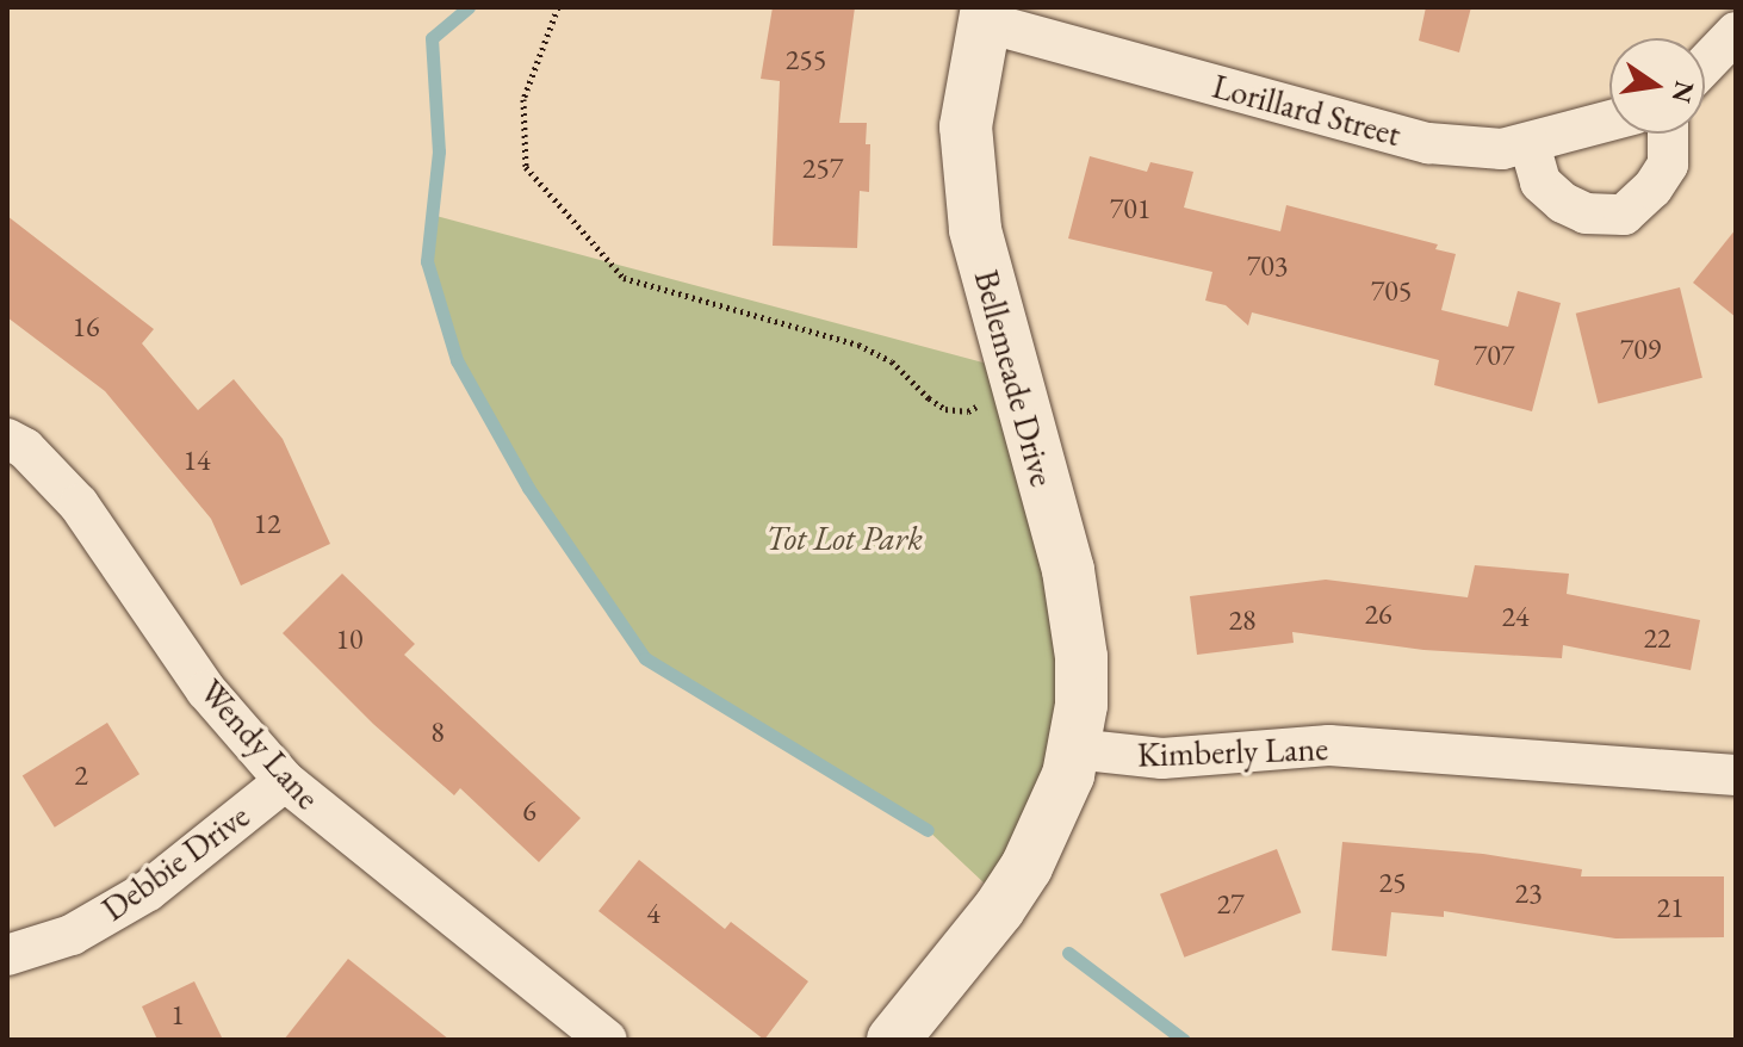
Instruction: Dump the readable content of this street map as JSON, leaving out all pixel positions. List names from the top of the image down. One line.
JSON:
{"streets":{"street":["Lorillard Street","Bellemeade Drive","Wendy Lane","Kimberly Lane","Debbie Drive"]},"crossings":[["Lorillard Street","Bellemeade Drive"],["Bellemeade Drive","Kimberly Lane"],["Wendy Lane","Debbie Drive"]],"parks":["Tot Lot Park"],"house_numbers":["255","257","701","703","705","16","709","707","14","12","26","24","28","22","10","8","2","6","25","23","27","21","4","1"],"north":"right"}
